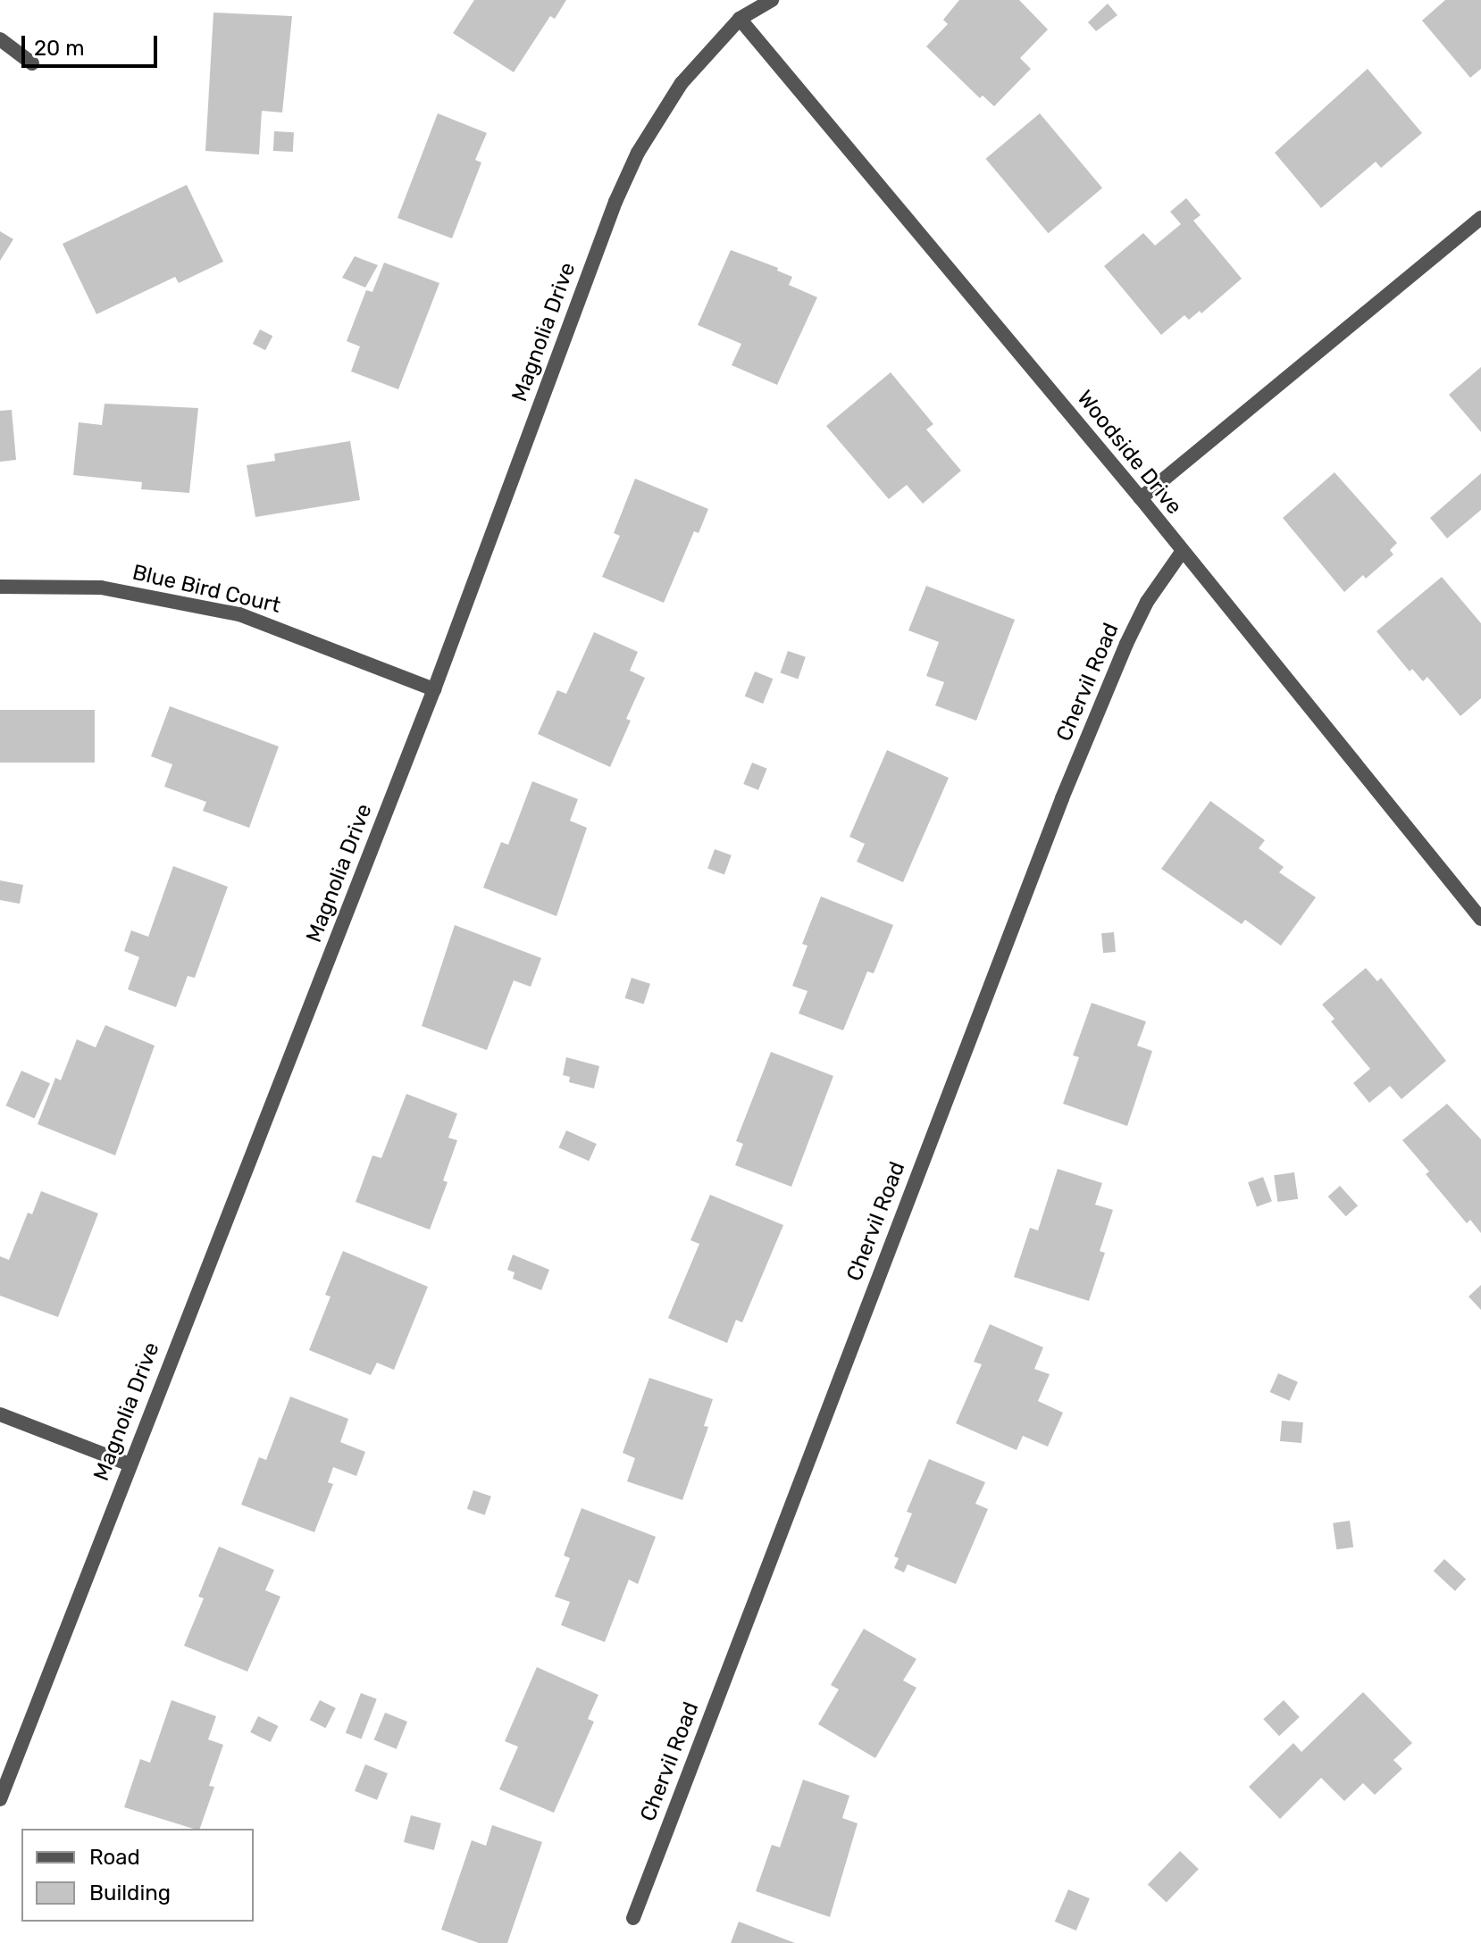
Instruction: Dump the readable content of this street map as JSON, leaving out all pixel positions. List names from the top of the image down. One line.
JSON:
{"streets":{"street":["Magnolia Drive","Woodside Drive","Blue Bird Court","Chervil Road"]},"crossings":[["Magnolia Drive","Woodside Drive"],["Magnolia Drive","Blue Bird Court"],["Woodside Drive","Chervil Road"]],"legend":["Road","Building"],"scale_bar":"20 m"}
